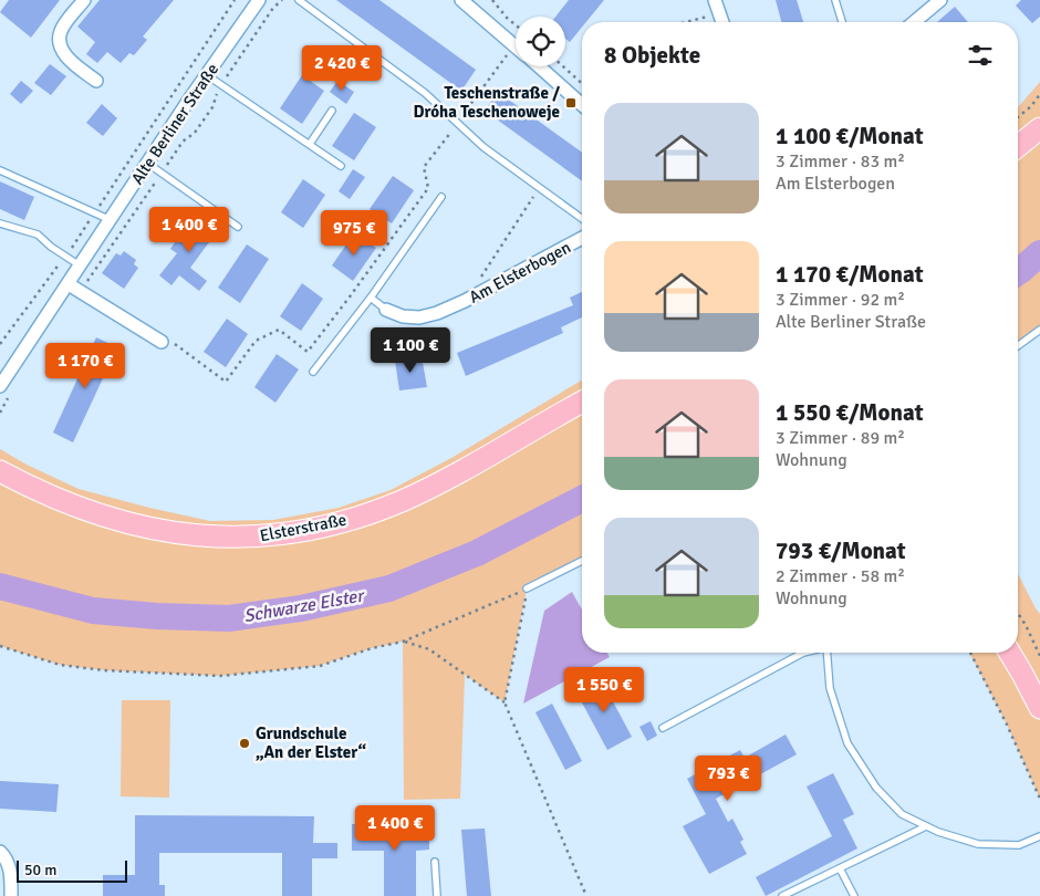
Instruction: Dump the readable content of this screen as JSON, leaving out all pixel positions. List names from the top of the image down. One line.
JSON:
{"streets":{"main road":["Elsterstraße"],"street":["Alte Berliner Straße","Am Elsterbogen"]},"water":["Schwarze Elster"],"places":{"transit":["Teschenstraße / Dróha Teschenoweje"],"other":["Grundschule „An der Elster“"]},"scale_bar":"50 m","page":{"heading":"8 Objekte","price":["2 420 €","1 400 €","975 €","1 100 €","1 170 €","1 550 €","793 €","1 400 €"],"list":[{"name":"1 100 €/Monat","note":"3 Zimmer · 83 m² · Am Elsterbogen"},{"name":"1 170 €/Monat","note":"3 Zimmer · 92 m² · Alte Berliner Straße"},{"name":"1 550 €/Monat","note":"3 Zimmer · 89 m² · Wohnung"},{"name":"793 €/Monat","note":"2 Zimmer · 58 m² · Wohnung"}],"scale":"50 m"}}
